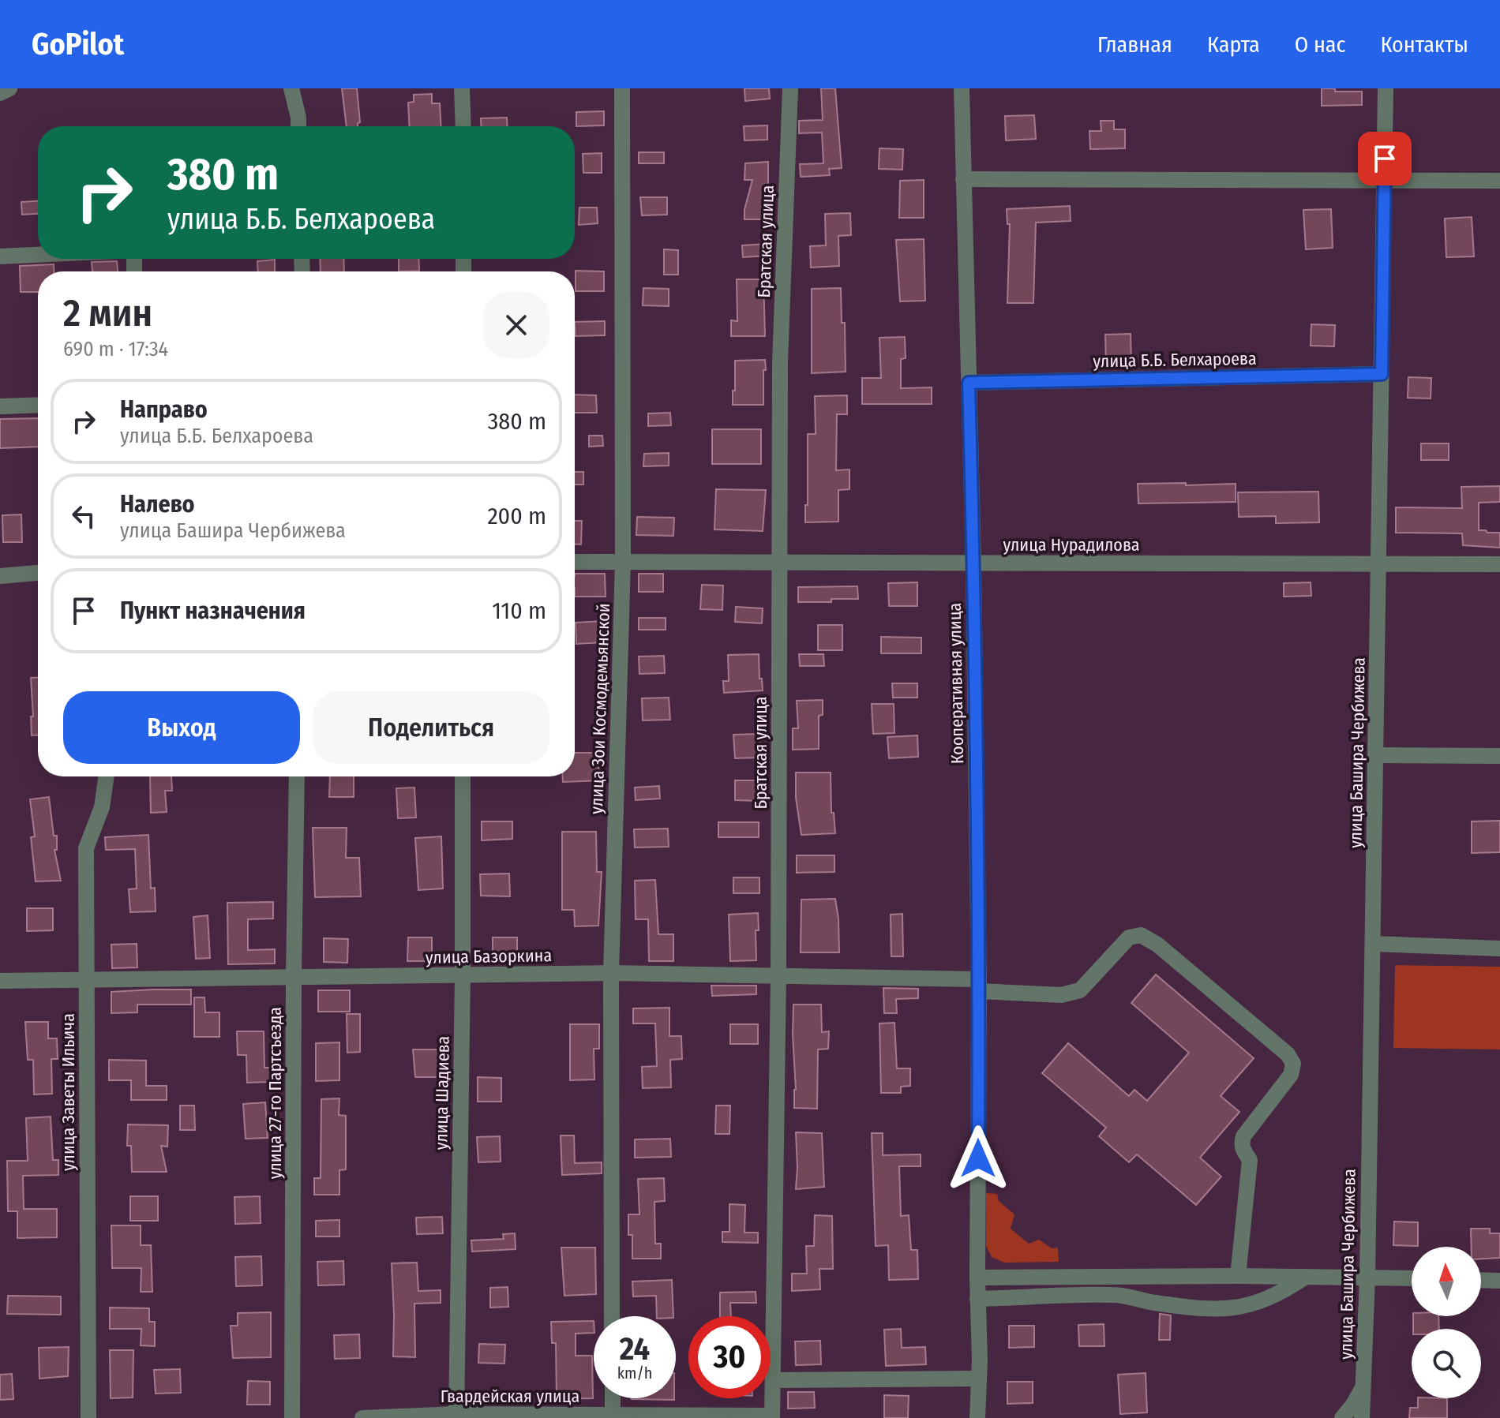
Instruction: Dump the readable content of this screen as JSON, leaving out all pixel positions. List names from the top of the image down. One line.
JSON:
{"streets":{"street":["Братская улица","улица Б.Б. Белхароева","улица Нурадилова","Кооперативная улица","улица Зои Космодемьянской","улица Башира Чербижева","улица Базоркина","улица Заветы Ильича","улица 27-го Партсъезда","улица Шадиева","Гвардейская улица"]},"crossings":[["Братская улица","улица Нурадилова"],["Братская улица","улица Базоркина"],["Братская улица","Гвардейская улица"],["улица Б.Б. Белхароева","Кооперативная улица"],["улица Б.Б. Белхароева","улица Башира Чербижева"],["улица Нурадилова","Кооперативная улица"],["улица Нурадилова","улица Зои Космодемьянской"],["улица Нурадилова","улица Башира Чербижева"],["Кооперативная улица","улица Базоркина"],["улица Зои Космодемьянской","улица Базоркина"],["улица Базоркина","улица Заветы Ильича"],["улица Базоркина","улица 27-го Партсъезда"],["улица Базоркина","улица Шадиева"],["улица Шадиева","Гвардейская улица"]],"north":"top","page":{"header":"GoPilot","nav":["Главная","Карта","О нас","Контакты"],"turn":["380 m","улица Б.Б. Белхароева"],"heading":["2 мин","690 m · 17:34"],"list":[{"name":"Направо","note":"улица Б.Б. Белхароева","value":"380 m"},{"name":"Налево","note":"улица Башира Чербижева","value":"200 m"},{"name":"Пункт назначения","value":"110 m"}],"buttons":["Выход","Поделиться"],"speed":"24 km/h","limit":"30"}}
